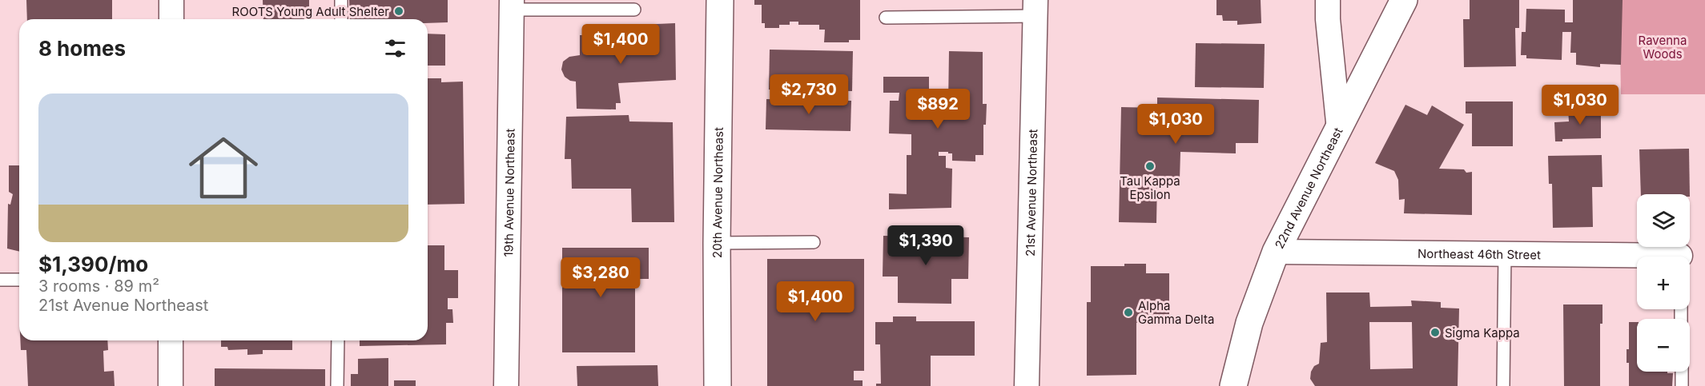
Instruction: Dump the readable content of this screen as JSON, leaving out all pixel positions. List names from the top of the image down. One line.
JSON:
{"streets":{"street":["22nd Avenue Northeast","19th Avenue Northeast","20th Avenue Northeast","21st Avenue Northeast","Northeast 46th Street"]},"crossings":[["22nd Avenue Northeast","Northeast 46th Street"]],"parks":["Ravenna Woods"],"places":["ROOTS Young Adult Shelter","Tau Kappa Epsilon","Alpha Gamma Delta","Sigma Kappa"],"page":{"heading":"8 homes","price":["$1,400","$2,730","$1,030","$892","$1,030","$1,390","$3,280","$1,400"],"list":[{"name":"$1,390/mo","note":"3 rooms · 89 m² · 21st Avenue Northeast"}],"map_buttons":["+","−"]}}
